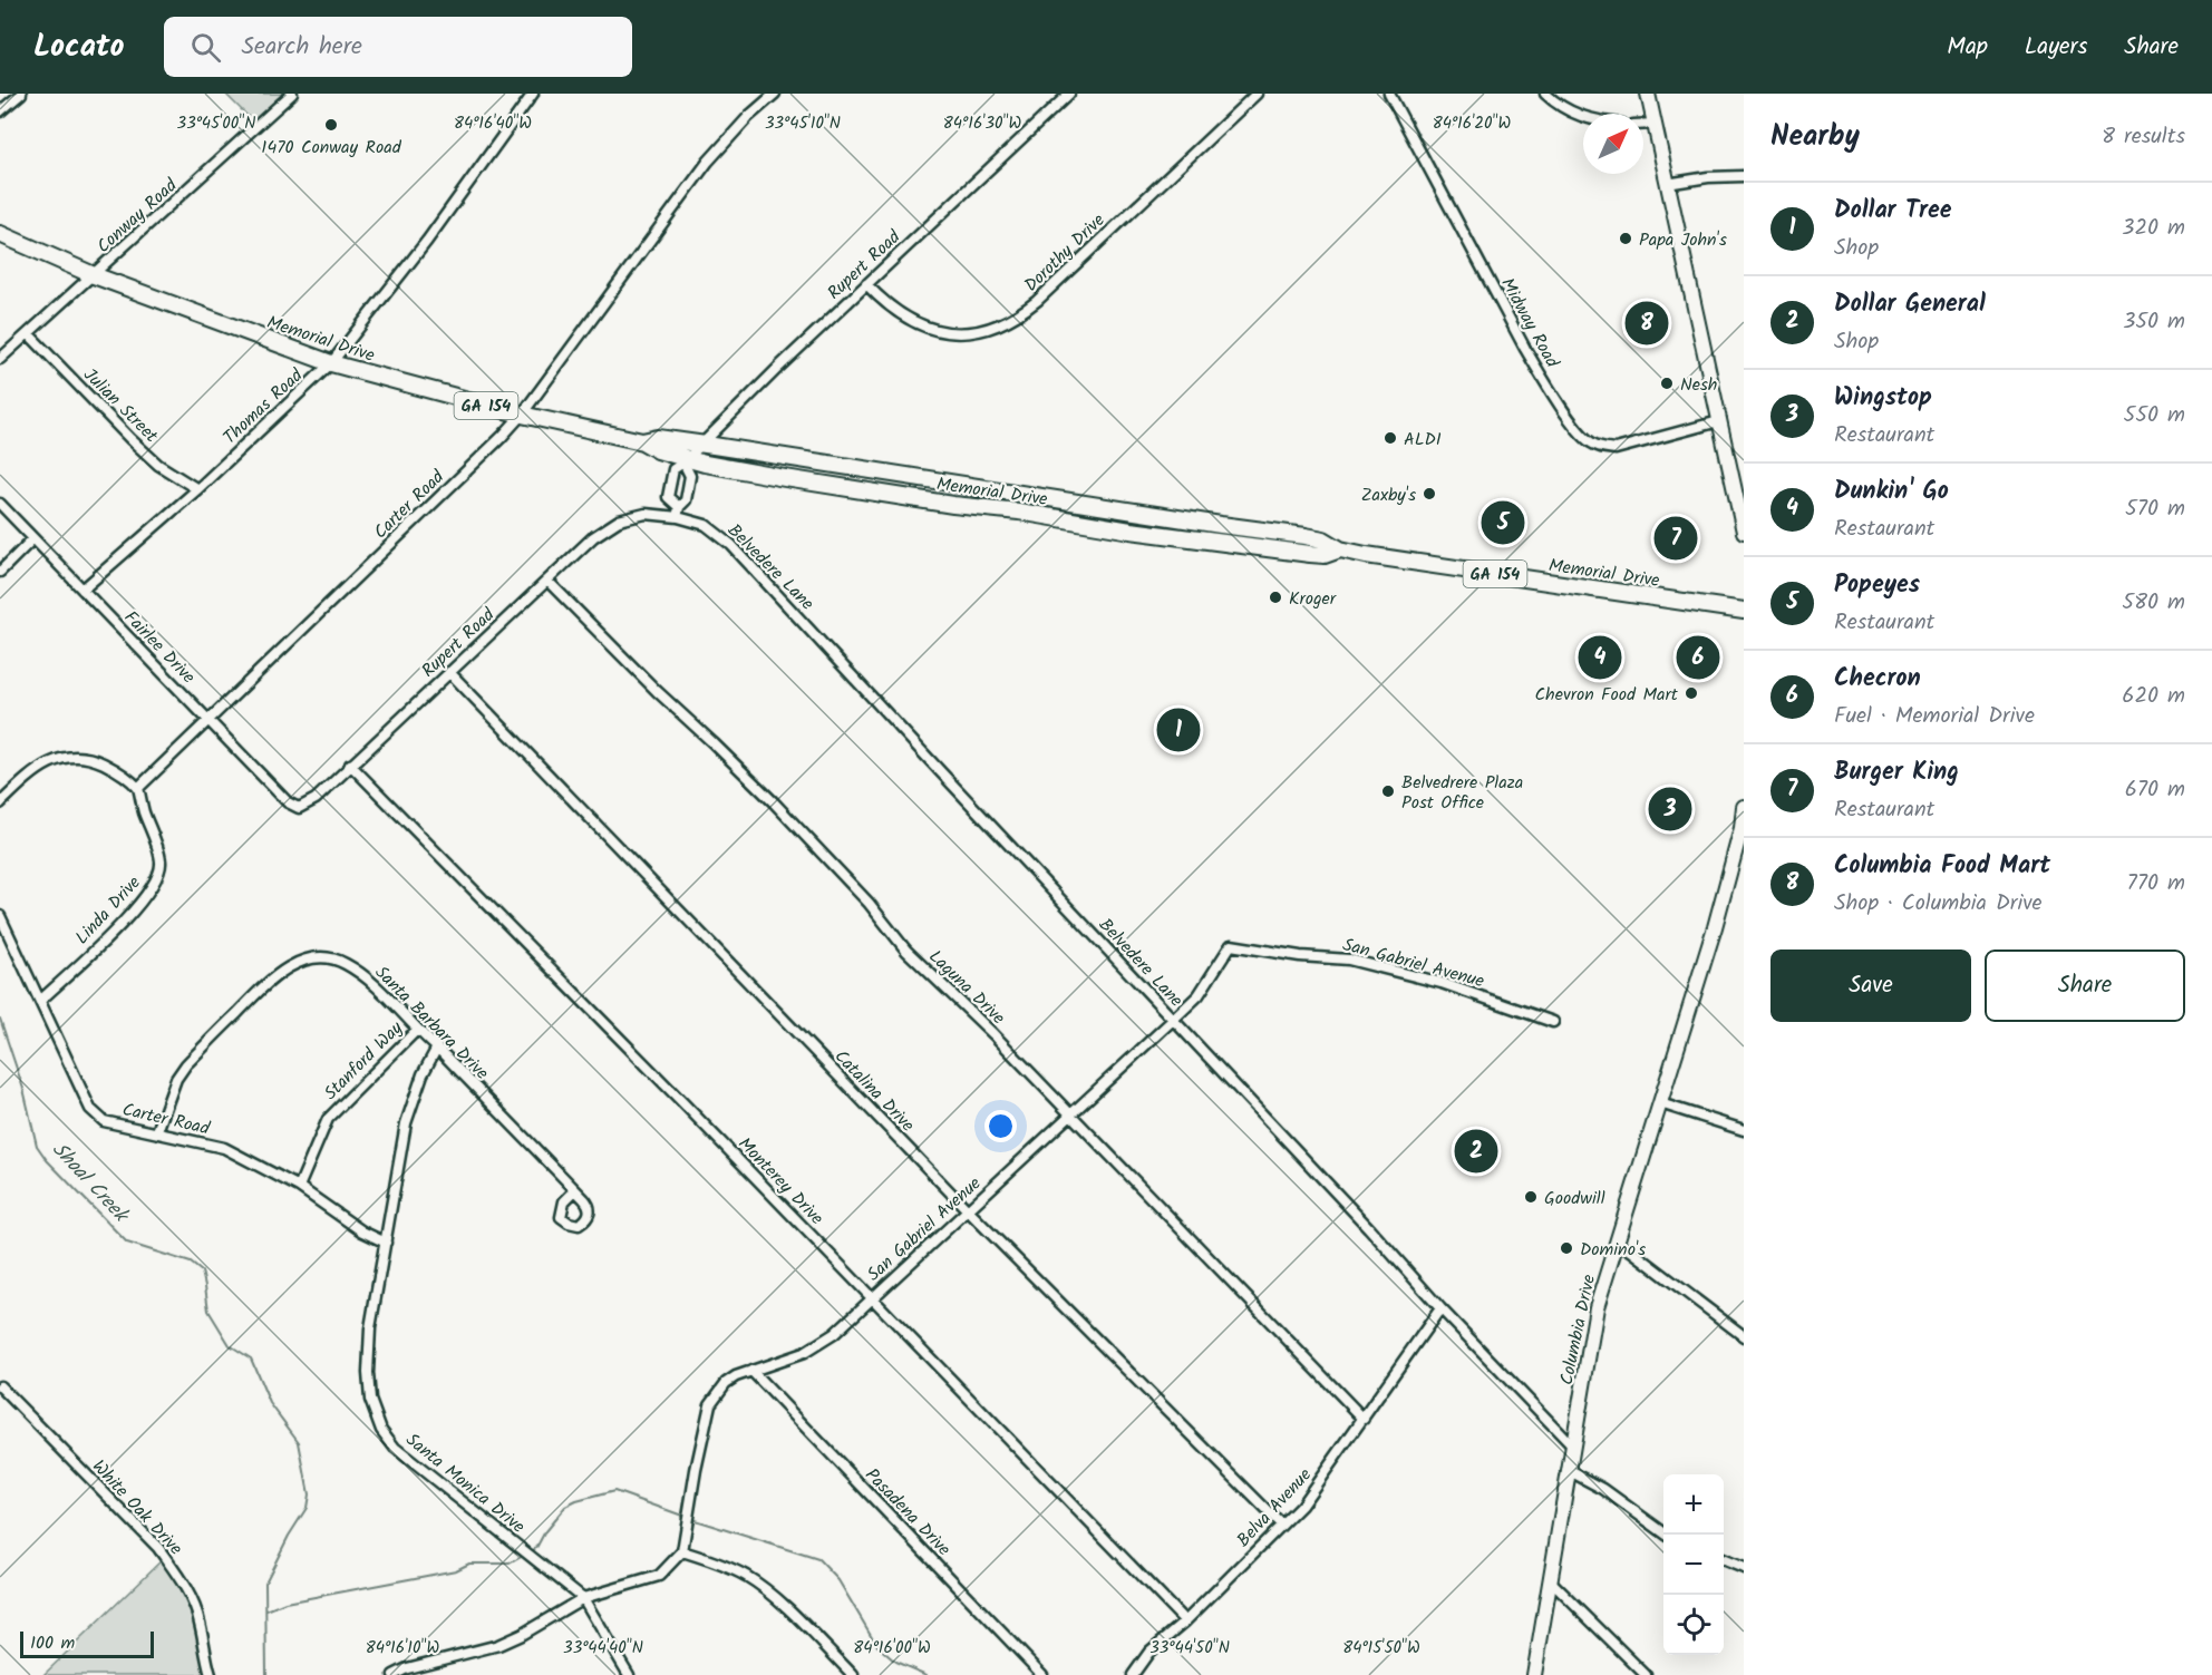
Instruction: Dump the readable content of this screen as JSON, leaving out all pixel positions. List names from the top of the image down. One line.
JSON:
{"streets":{"main road":["Memorial Drive","GA 154","Columbia Drive"],"street":["Conway Road","Dorothy Drive","Rupert Road","Midway Road","Julian Street","Thomas Road","Carter Road","Belvedere Lane","Fairlee Drive","Linda Drive","San Gabriel Avenue","Laguna Drive","Santa Barbara Drive","Stanford Way","Catalina Drive","Monterey Drive","Santa Monica Drive","White Oak Drive","Belva Avenue","Pasadena Drive"]},"crossings":[["Conway Road","Memorial Drive"],["Conway Road","Julian Street"],["Dorothy Drive","Rupert Road"],["Rupert Road","Memorial Drive"],["Rupert Road","Belvedere Lane"],["Rupert Road","Fairlee Drive"],["Rupert Road","Laguna Drive"],["Rupert Road","Catalina Drive"],["Rupert Road","Monterey Drive"],["Memorial Drive","Thomas Road"],["Memorial Drive","Carter Road"],["Julian Street","Thomas Road"],["Thomas Road","Fairlee Drive"],["Carter Road","Fairlee Drive"],["Carter Road","Linda Drive"],["Carter Road","Santa Barbara Drive"],["Carter Road","Stanford Way"],["Carter Road","Santa Monica Drive"],["Belvedere Lane","San Gabriel Avenue"],["Belvedere Lane","Columbia Drive"],["Belvedere Lane","Belva Avenue"],["San Gabriel Avenue","Laguna Drive"],["San Gabriel Avenue","Catalina Drive"],["San Gabriel Avenue","Monterey Drive"],["San Gabriel Avenue","Pasadena Drive"],["Laguna Drive","Belva Avenue"],["Santa Barbara Drive","Stanford Way"],["Santa Barbara Drive","Santa Monica Drive"],["Catalina Drive","Belva Avenue"],["Monterey Drive","Belva Avenue"]],"water":["Shoal Creek"],"places":["1470 Conway Road","Papa John's","Nesh","ALDI","Zaxby's","Kroger","Chevron Food Mart","Belvedrere Plaza Post Office","Goodwill","Domino's"],"scale_bar":"100 m","north":"top right","page":{"header":"Locato","search":"Search here","nav":["Map","Layers","Share"],"heading":["Nearby","8 results"],"list":[{"mark":"1","name":"Dollar Tree","note":"Shop","value":"320 m"},{"mark":"2","name":"Dollar General","note":"Shop","value":"350 m"},{"mark":"3","name":"Wingstop","note":"Restaurant","value":"550 m"},{"mark":"4","name":"Dunkin' Go","note":"Restaurant","value":"570 m"},{"mark":"5","name":"Popeyes","note":"Restaurant","value":"580 m"},{"mark":"6","name":"Checron","note":"Fuel · Memorial Drive","value":"620 m"},{"mark":"7","name":"Burger King","note":"Restaurant","value":"670 m"},{"mark":"8","name":"Columbia Food Mart","note":"Shop · Columbia Drive","value":"770 m"}],"pins":["8","5","7","4","6","1","3","2"],"buttons":["Save","Share"],"map_buttons":["+","−"],"scale":"100 m"},"coordinates":["33°45'00\"N","84°16'40\"W","33°45'10\"N","84°16'30\"W","84°16'20\"W","84°16'10\"W","84°16'00\"W","84°15'50\"W","33°44'40\"N","33°44'50\"N"]}
